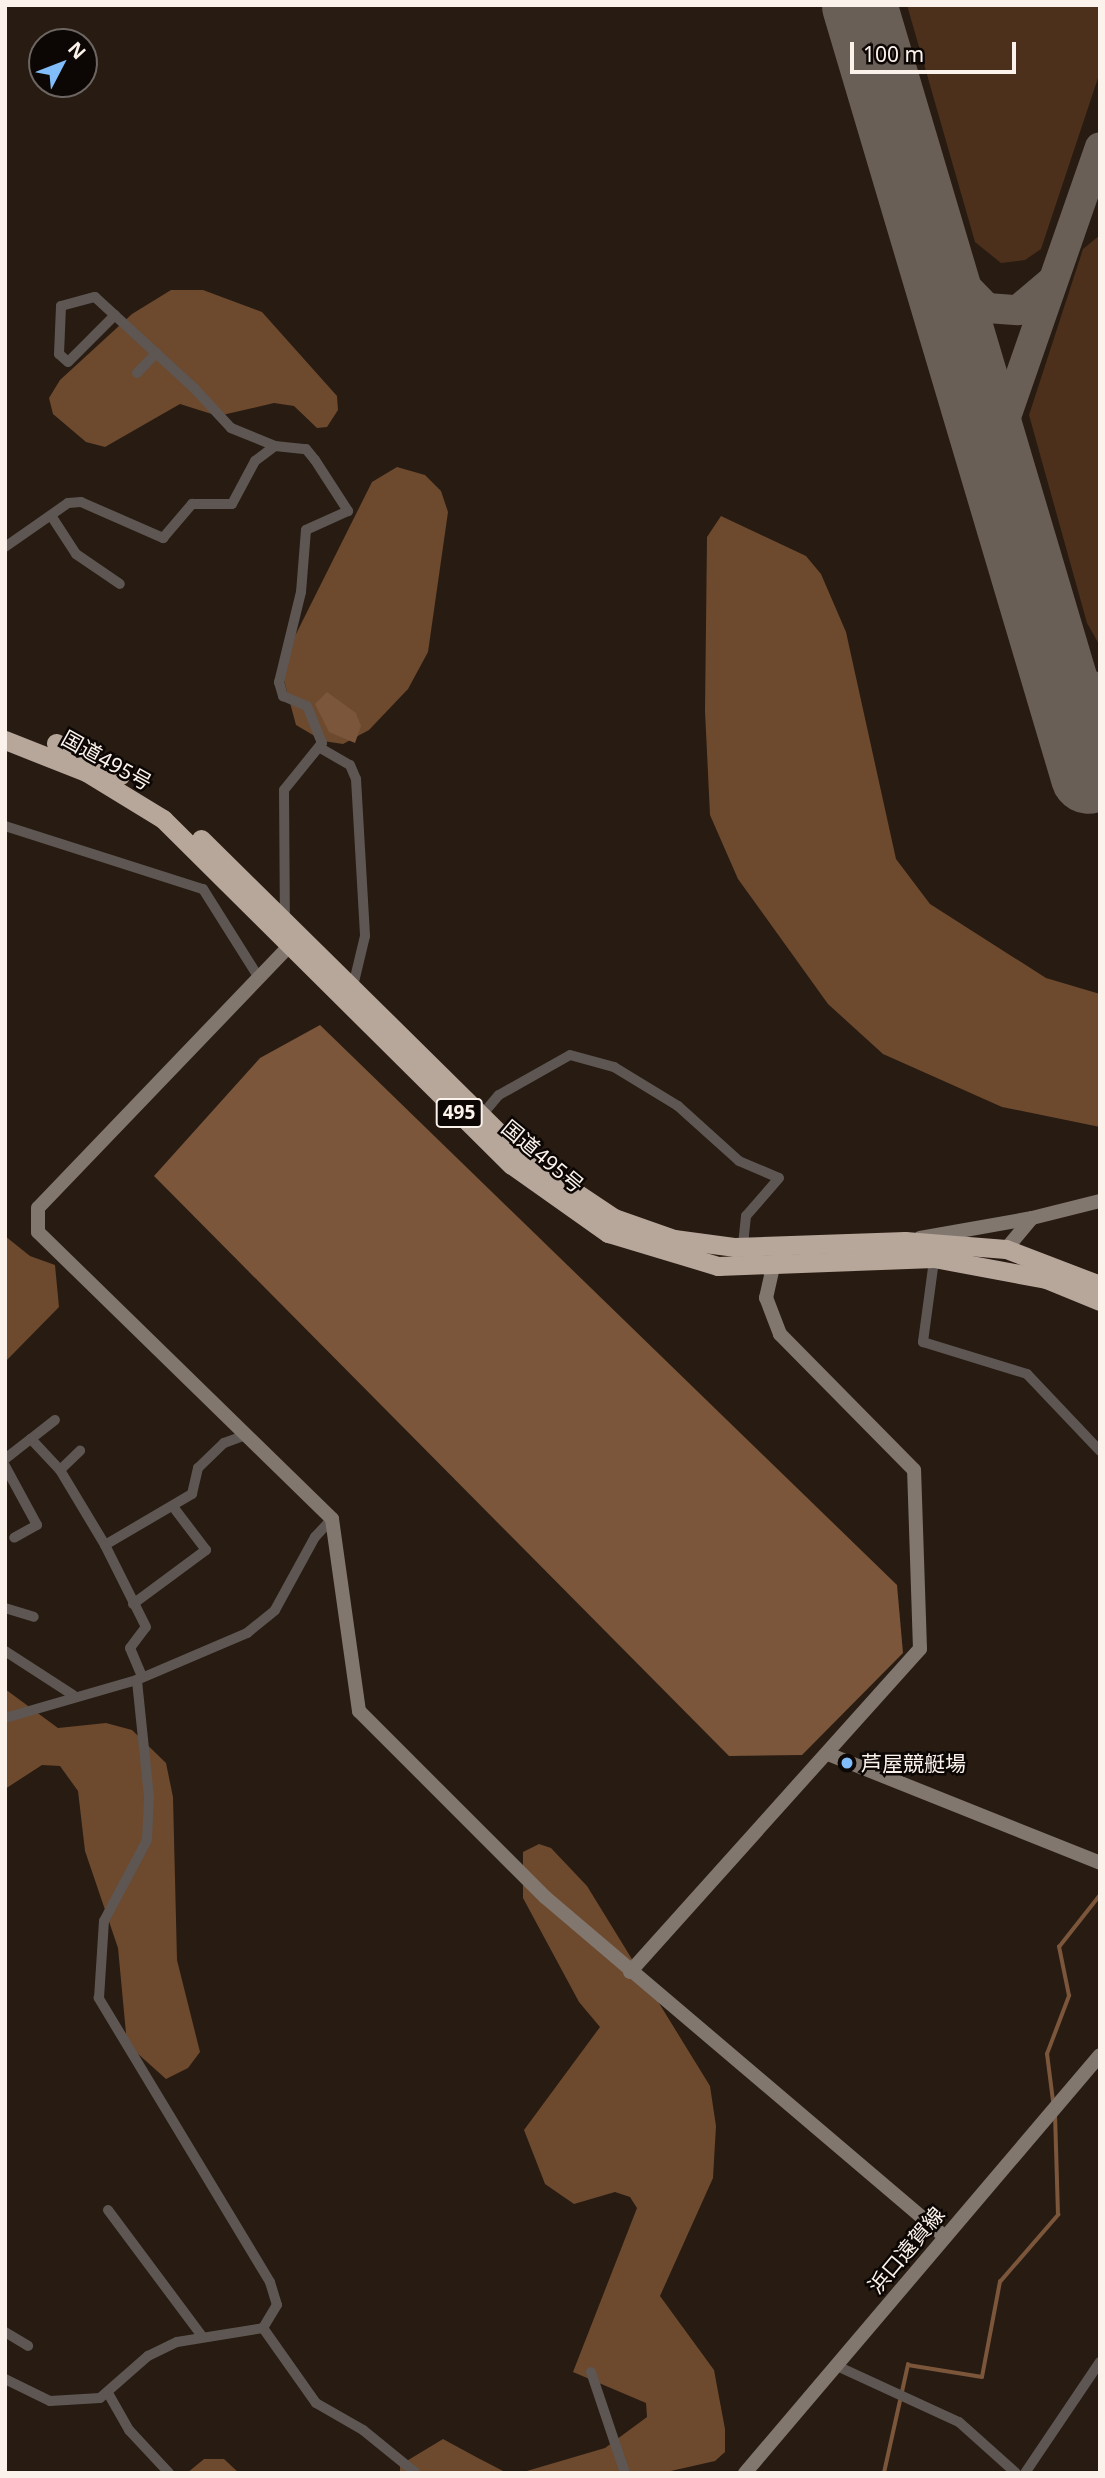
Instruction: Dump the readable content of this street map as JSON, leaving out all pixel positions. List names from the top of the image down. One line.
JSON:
{"streets":{"highway":["国道495号","495"],"street":["浜口遠賀線"]},"places":["芦屋競艇場"],"scale_bar":"100 m","north":"top right"}
